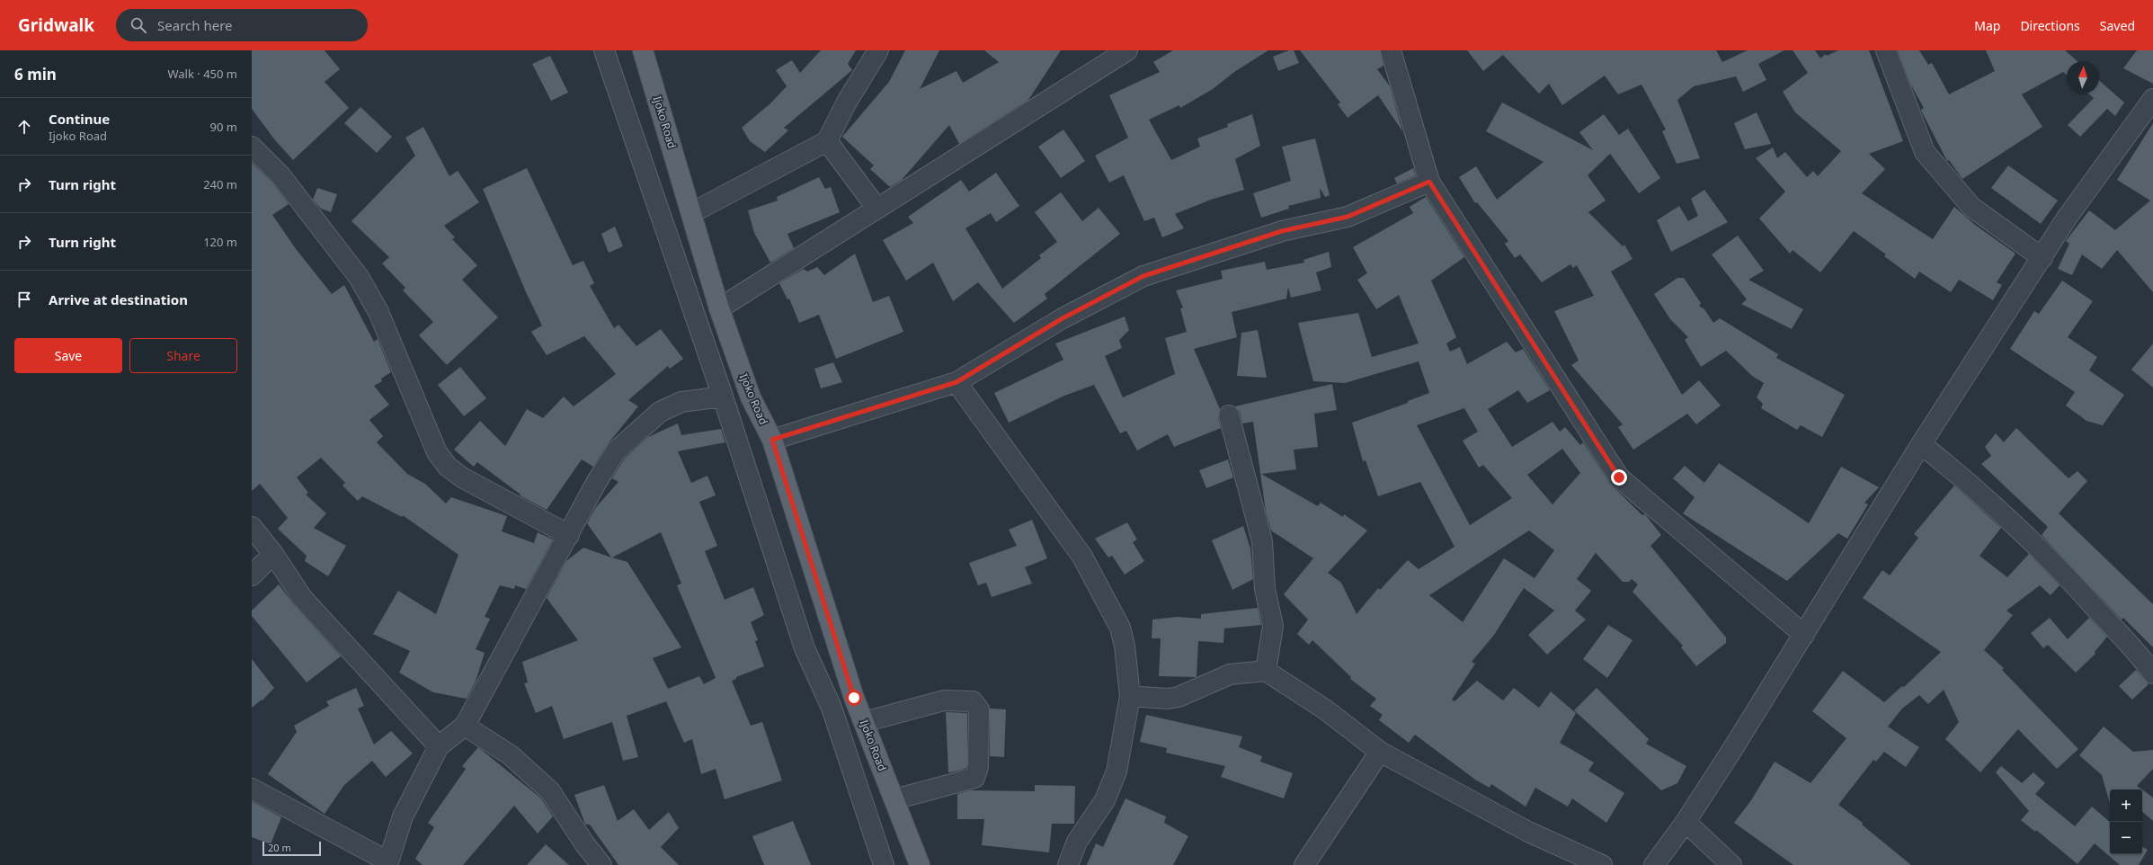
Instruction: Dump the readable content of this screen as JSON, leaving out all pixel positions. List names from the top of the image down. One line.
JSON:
{"streets":{"main road":["Ijoko Road"]},"scale_bar":"20 m","north":"top","page":{"header":"Gridwalk","search":"Search here","nav":["Map","Directions","Saved"],"heading":["6 min","Walk · 450 m"],"list":[["Continue","Ijoko Road","90 m"],["Turn right","240 m"],["Turn right","120 m"],"Arrive at destination"],"buttons":["Save","Share"],"map_buttons":["+","−"],"scale":"20 m"}}
